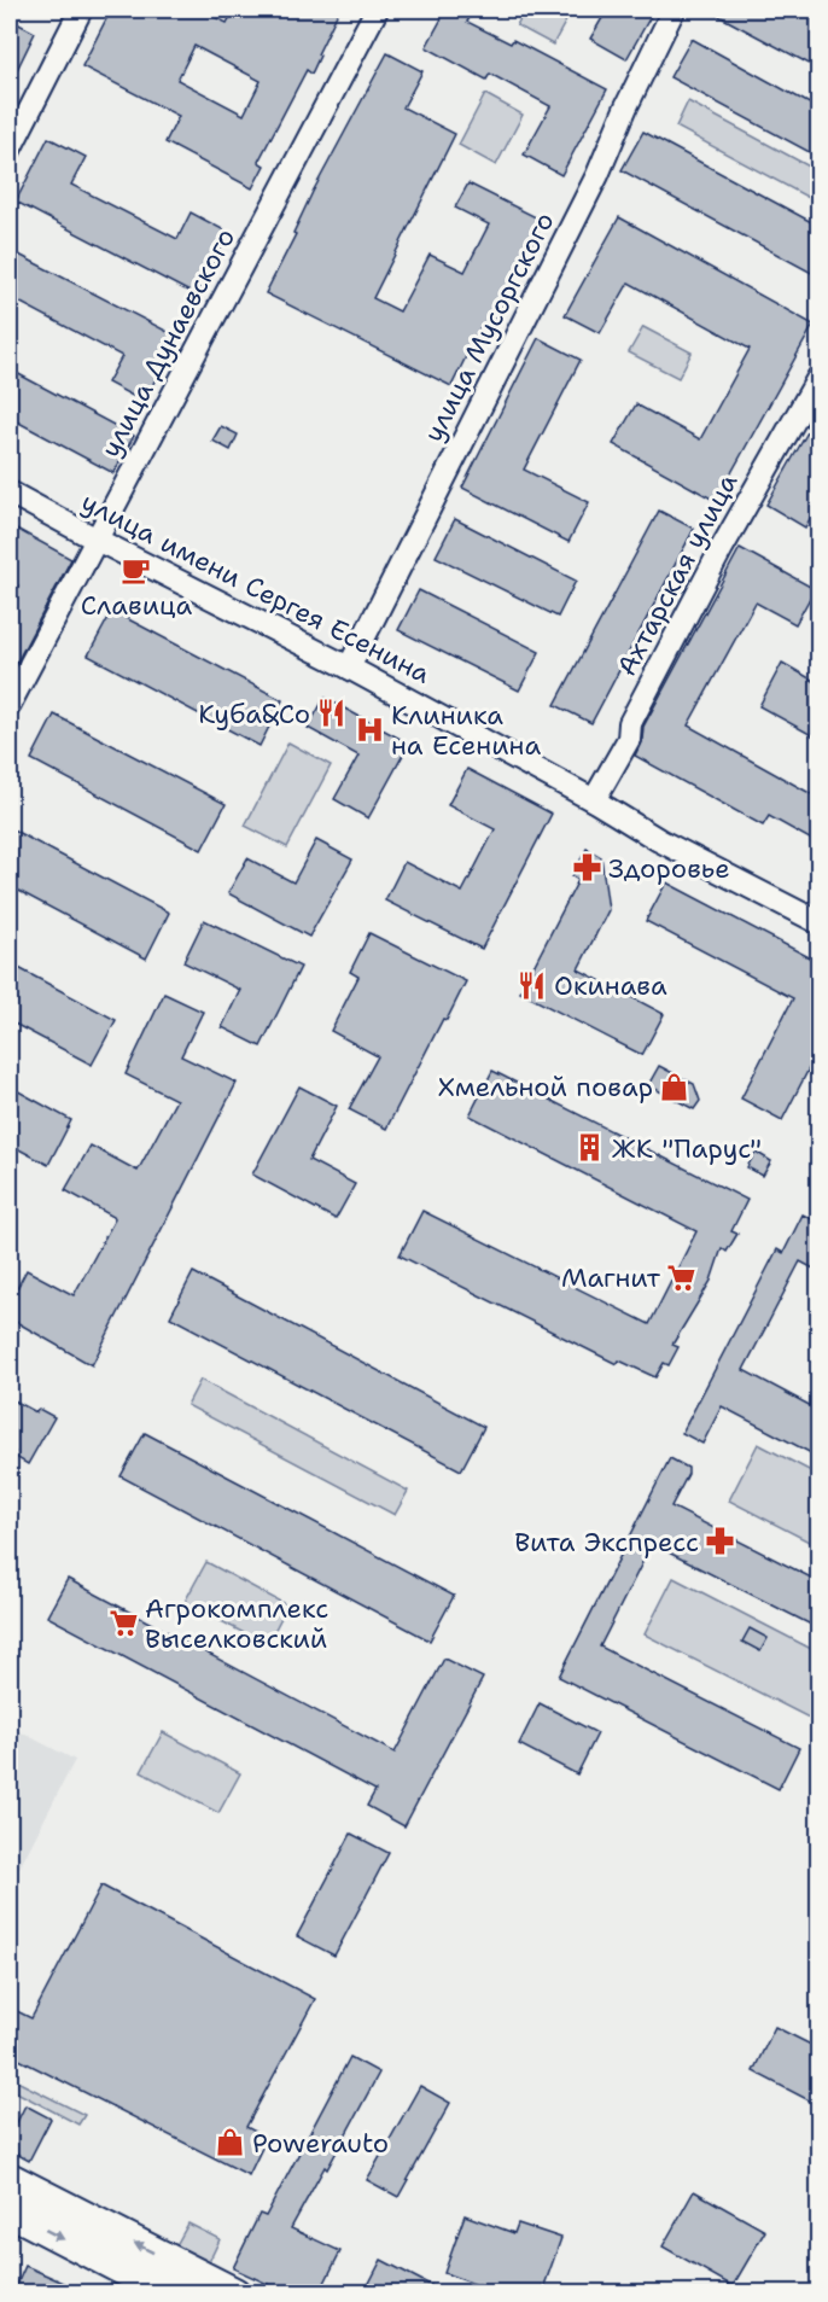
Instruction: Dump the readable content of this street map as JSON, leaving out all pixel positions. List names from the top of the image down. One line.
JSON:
{"streets":{"street":["улица Мусоргского","улица Дунаевского","Ахтарская улица","улица имени Сергея Есенина"]},"crossings":[["улица Мусоргского","улица имени Сергея Есенина"],["улица Дунаевского","улица имени Сергея Есенина"],["Ахтарская улица","улица имени Сергея Есенина"]],"places":{"cafe":["Славица"],"restaurant":["Куба&Co","Окинава"],"hospital":["Клиника на Есенина"],"pharmacy":["Здоровье","Вита Экспресс"],"shop":["Хмельной повар","Powerauto"],"building":["ЖК \"Парус\""],"supermarket":["Магнит","Агрокомплекс Выселковский"]}}
